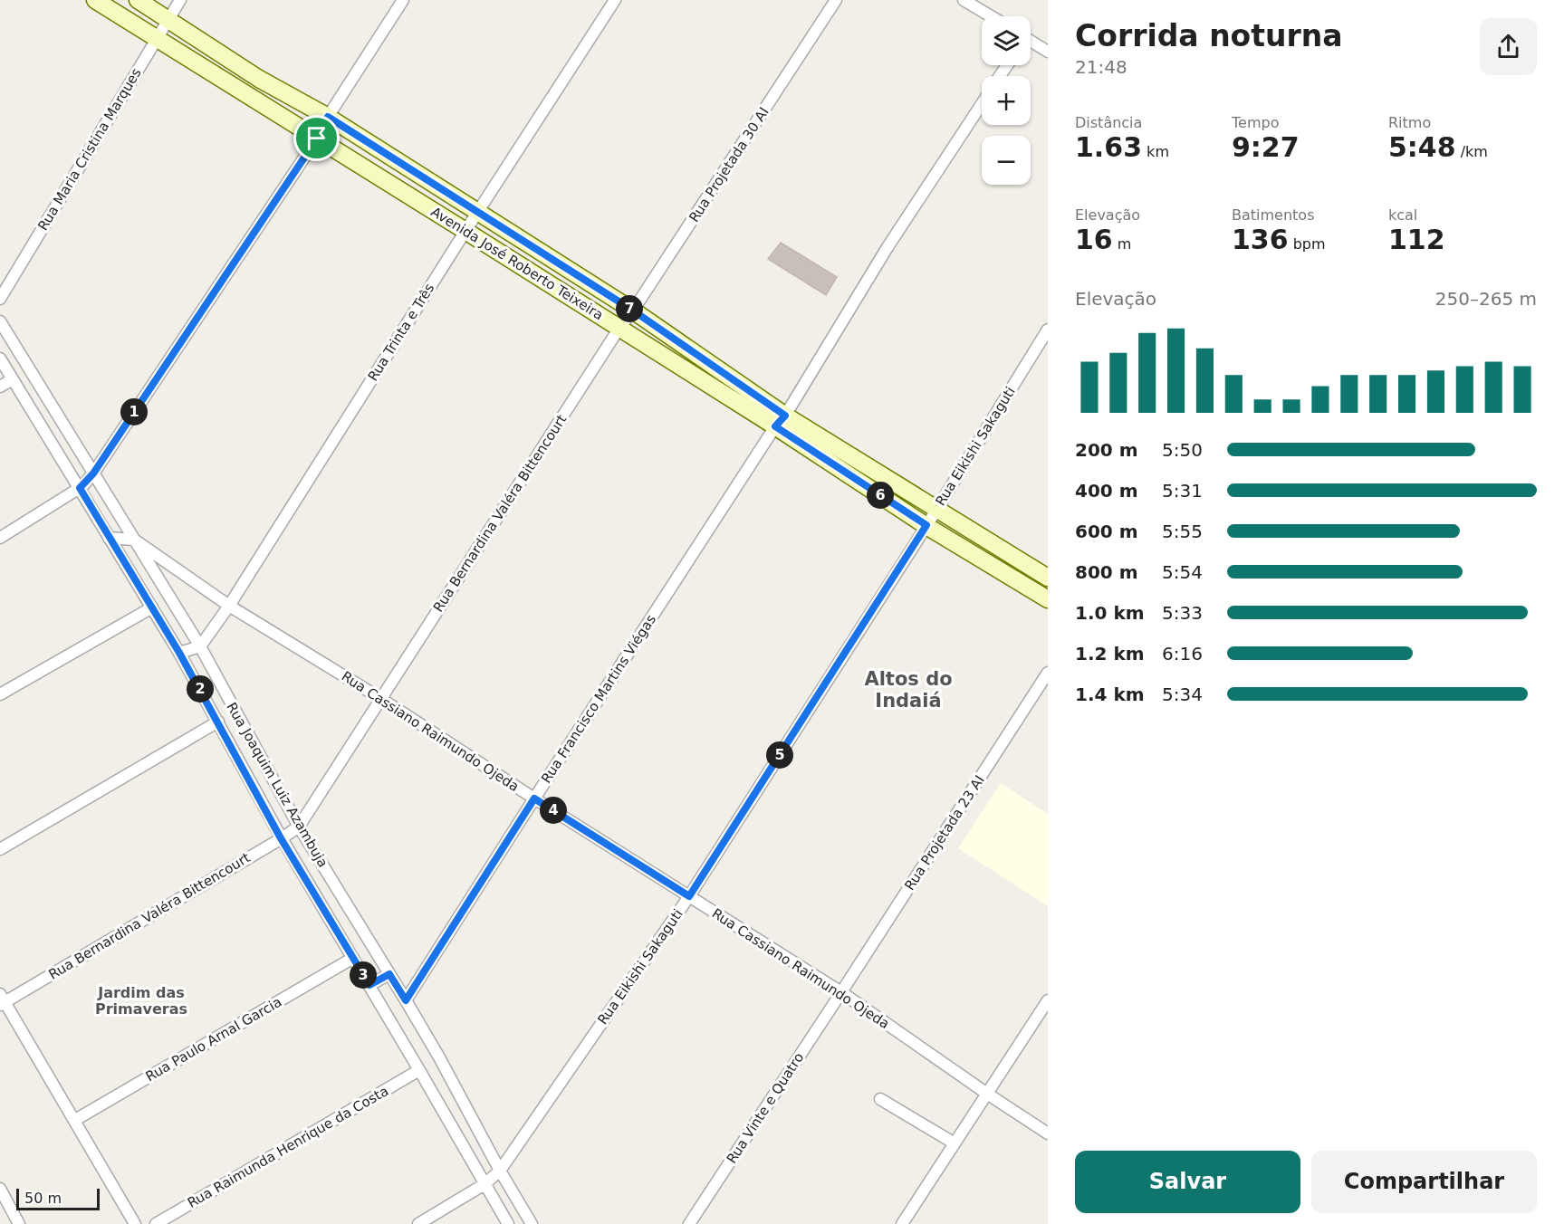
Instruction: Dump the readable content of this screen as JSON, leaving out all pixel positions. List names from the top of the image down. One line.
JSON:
{"streets":{"street":["Rua Maria Cristina Marques","Rua Projetada 30 AI","Avenida José Roberto Teixeira","Rua Trinta e Três","Rua Eikishi Sakaguti","Rua Bernardina Valéra Bittencourt","Rua Francisco Martins Viégas","Rua Cassiano Raimundo Ojeda","Rua Joaquim Luiz Azambuja","Rua Projetada 23 AI","Rua Paulo Arnal Garcia","Rua Vinte e Quatro","Rua Raimunda Henrique da Costa"]},"crossings":[["Rua Maria Cristina Marques","Avenida José Roberto Teixeira"],["Rua Projetada 30 AI","Avenida José Roberto Teixeira"],["Rua Projetada 30 AI","Rua Bernardina Valéra Bittencourt"],["Avenida José Roberto Teixeira","Rua Trinta e Três"],["Avenida José Roberto Teixeira","Rua Eikishi Sakaguti"],["Avenida José Roberto Teixeira","Rua Bernardina Valéra Bittencourt"],["Avenida José Roberto Teixeira","Rua Francisco Martins Viégas"],["Rua Trinta e Três","Rua Cassiano Raimundo Ojeda"],["Rua Trinta e Três","Rua Joaquim Luiz Azambuja"],["Rua Eikishi Sakaguti","Rua Cassiano Raimundo Ojeda"],["Rua Eikishi Sakaguti","Rua Joaquim Luiz Azambuja"],["Rua Bernardina Valéra Bittencourt","Rua Cassiano Raimundo Ojeda"],["Rua Bernardina Valéra Bittencourt","Rua Joaquim Luiz Azambuja"],["Rua Francisco Martins Viégas","Rua Cassiano Raimundo Ojeda"],["Rua Francisco Martins Viégas","Rua Joaquim Luiz Azambuja"],["Rua Cassiano Raimundo Ojeda","Rua Joaquim Luiz Azambuja"],["Rua Cassiano Raimundo Ojeda","Rua Projetada 23 AI"],["Rua Cassiano Raimundo Ojeda","Rua Vinte e Quatro"],["Rua Joaquim Luiz Azambuja","Rua Paulo Arnal Garcia"],["Rua Joaquim Luiz Azambuja","Rua Raimunda Henrique da Costa"],["Rua Projetada 23 AI","Rua Vinte e Quatro"]],"districts":["Altos do Indaiá","Jardim das Primaveras"],"scale_bar":"50 m","page":{"heading":["Corrida noturna","21:48"],"map_buttons":["+","−"],"stats":[["Distância","1.63 km"],["Tempo","9:27"],["Ritmo","5:48 /km"],["Elevação","16 m"],["Batimentos","136 bpm"],["kcal","112"]],"chart":["Elevação","250–265 m"],"pins":["7","1","6","2","5","4","3"],"list":[{"name":"200 m","note":"5:50"},{"name":"400 m","note":"5:31"},{"name":"600 m","note":"5:55"},{"name":"800 m","note":"5:54"},{"name":"1.0 km","note":"5:33"},{"name":"1.2 km","note":"6:16"},{"name":"1.4 km","note":"5:34"}],"buttons":["Salvar","Compartilhar"],"scale":"50 m"}}
